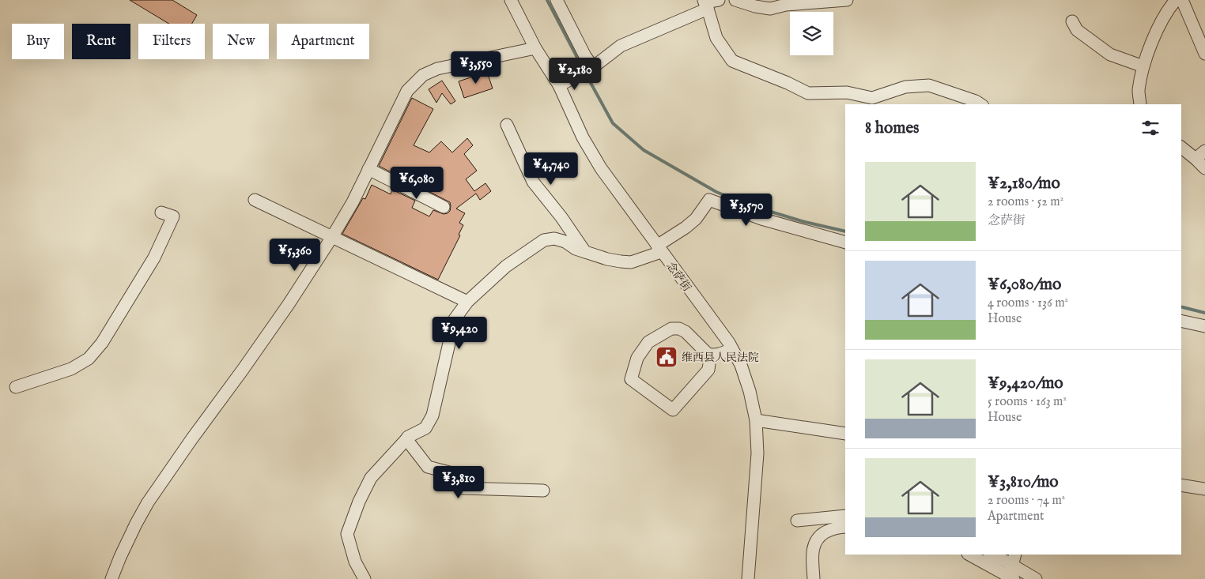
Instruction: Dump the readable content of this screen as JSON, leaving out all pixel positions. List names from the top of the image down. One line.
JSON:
{"streets":{"street":["念萨街"]},"places":{"public building":["维西县人民法院"]},"page":{"chip":["Buy","Rent","Filters","New","Apartment"],"price":["¥3,550","¥2,180","¥4,740","¥6,080","¥3,570","¥5,360","¥9,420","¥3,810"],"heading":"8 homes","list":[{"name":"¥2,180/mo","note":"2 rooms · 52 m² · 念萨街"},{"name":"¥6,080/mo","note":"4 rooms · 136 m² · House"},{"name":"¥9,420/mo","note":"5 rooms · 163 m² · House"},{"name":"¥3,810/mo","note":"2 rooms · 74 m² · Apartment"}]}}
